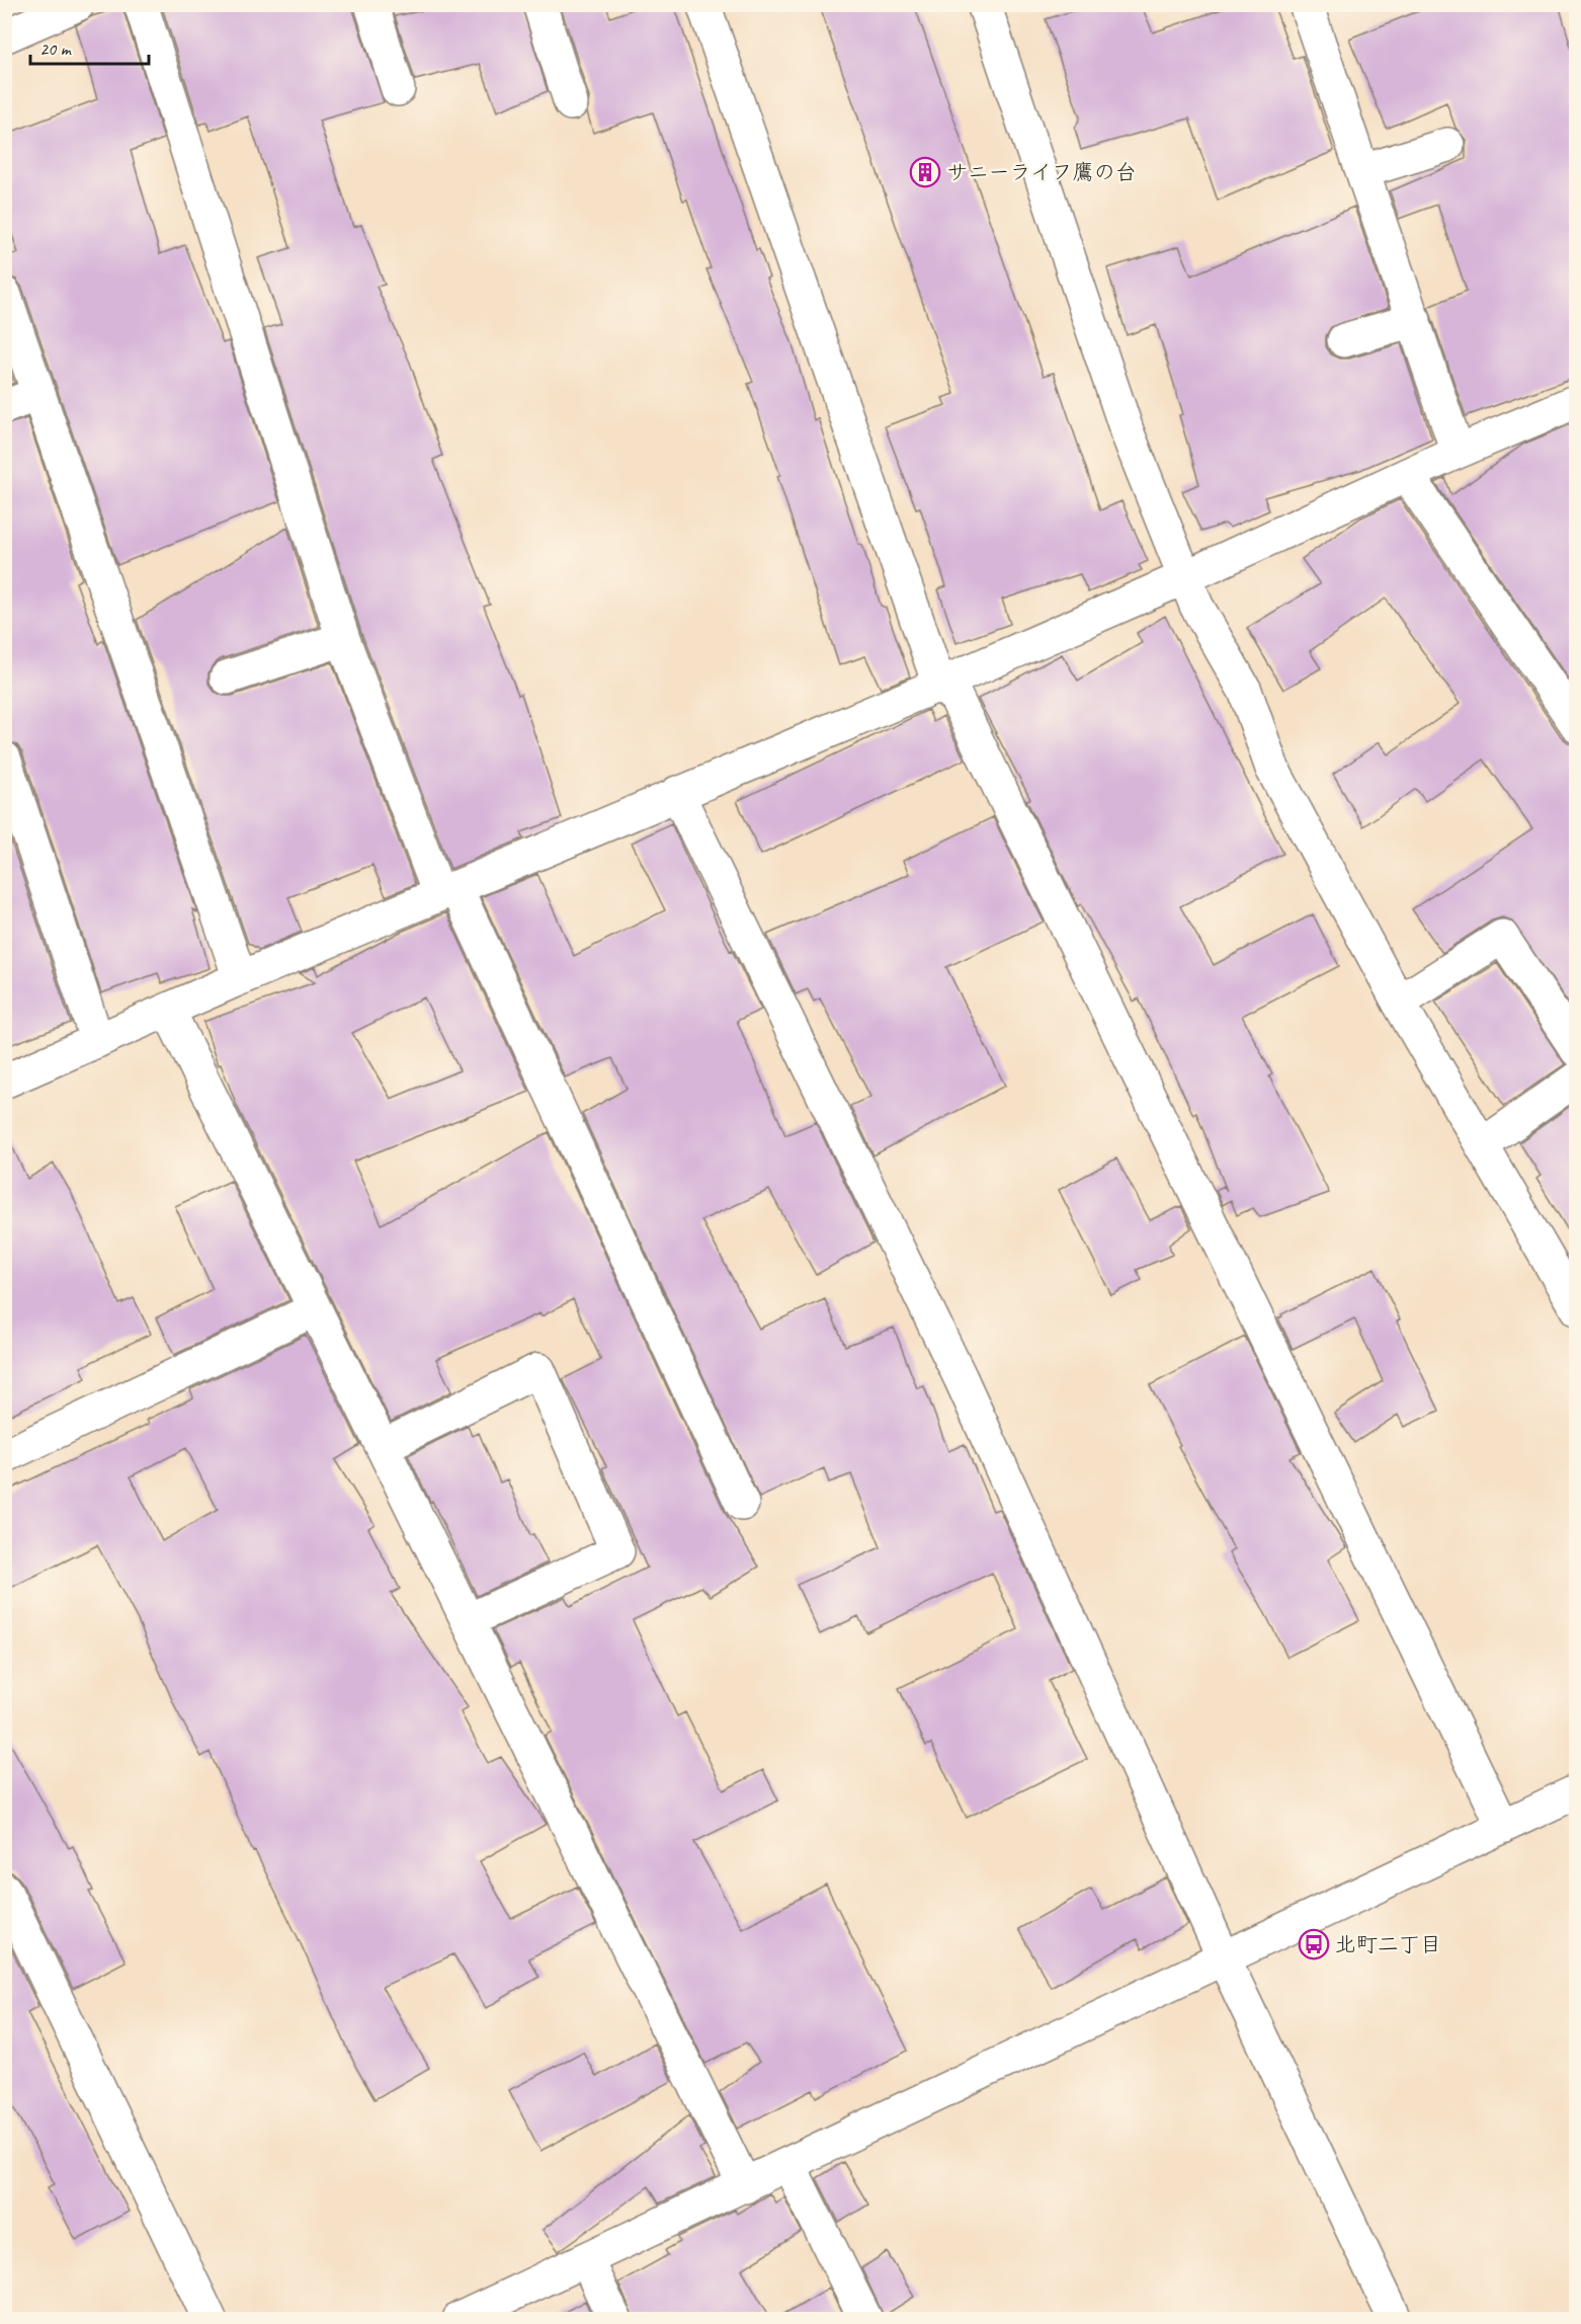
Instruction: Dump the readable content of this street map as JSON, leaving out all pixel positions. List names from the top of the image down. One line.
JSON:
{"places":{"building":["サニーライフ鷹の台"],"bus stop":["北町二丁目"]},"scale_bar":"20 m"}
